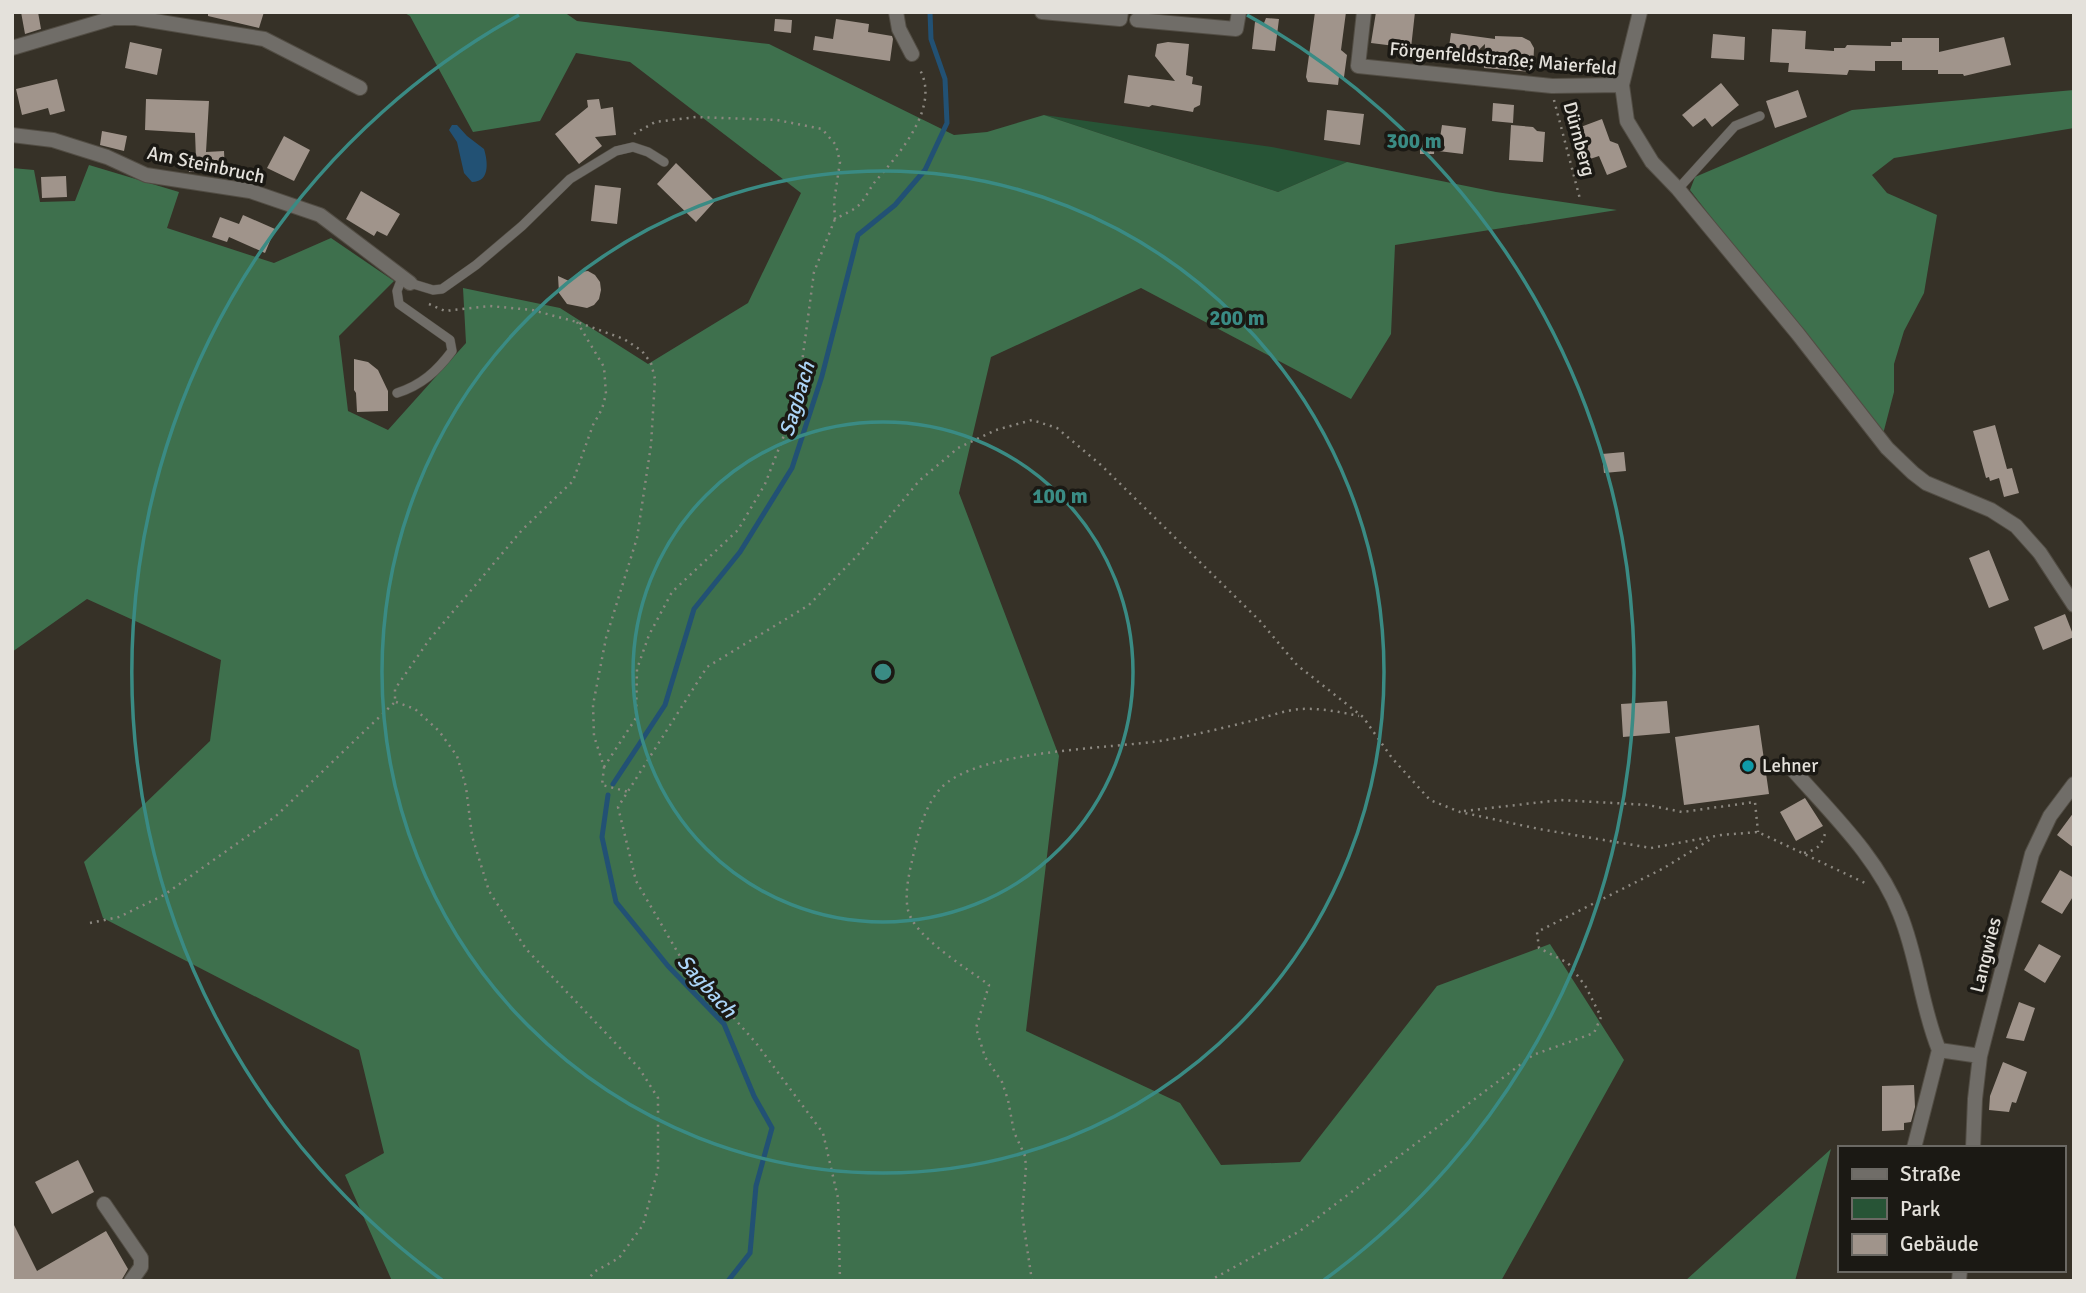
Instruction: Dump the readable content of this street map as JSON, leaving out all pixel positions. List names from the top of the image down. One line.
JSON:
{"streets":{"street":["Förgenfeldstraße; Maierfeld","Am Steinbruch","Langwies"],"path":["Dürnberg"]},"crossings":[["Förgenfeldstraße; Maierfeld","Dürnberg"]],"water":["Sagbach"],"places":["Lehner"],"legend":["Straße","Park","Gebäude"],"rings":["300 m","200 m","100 m"]}
